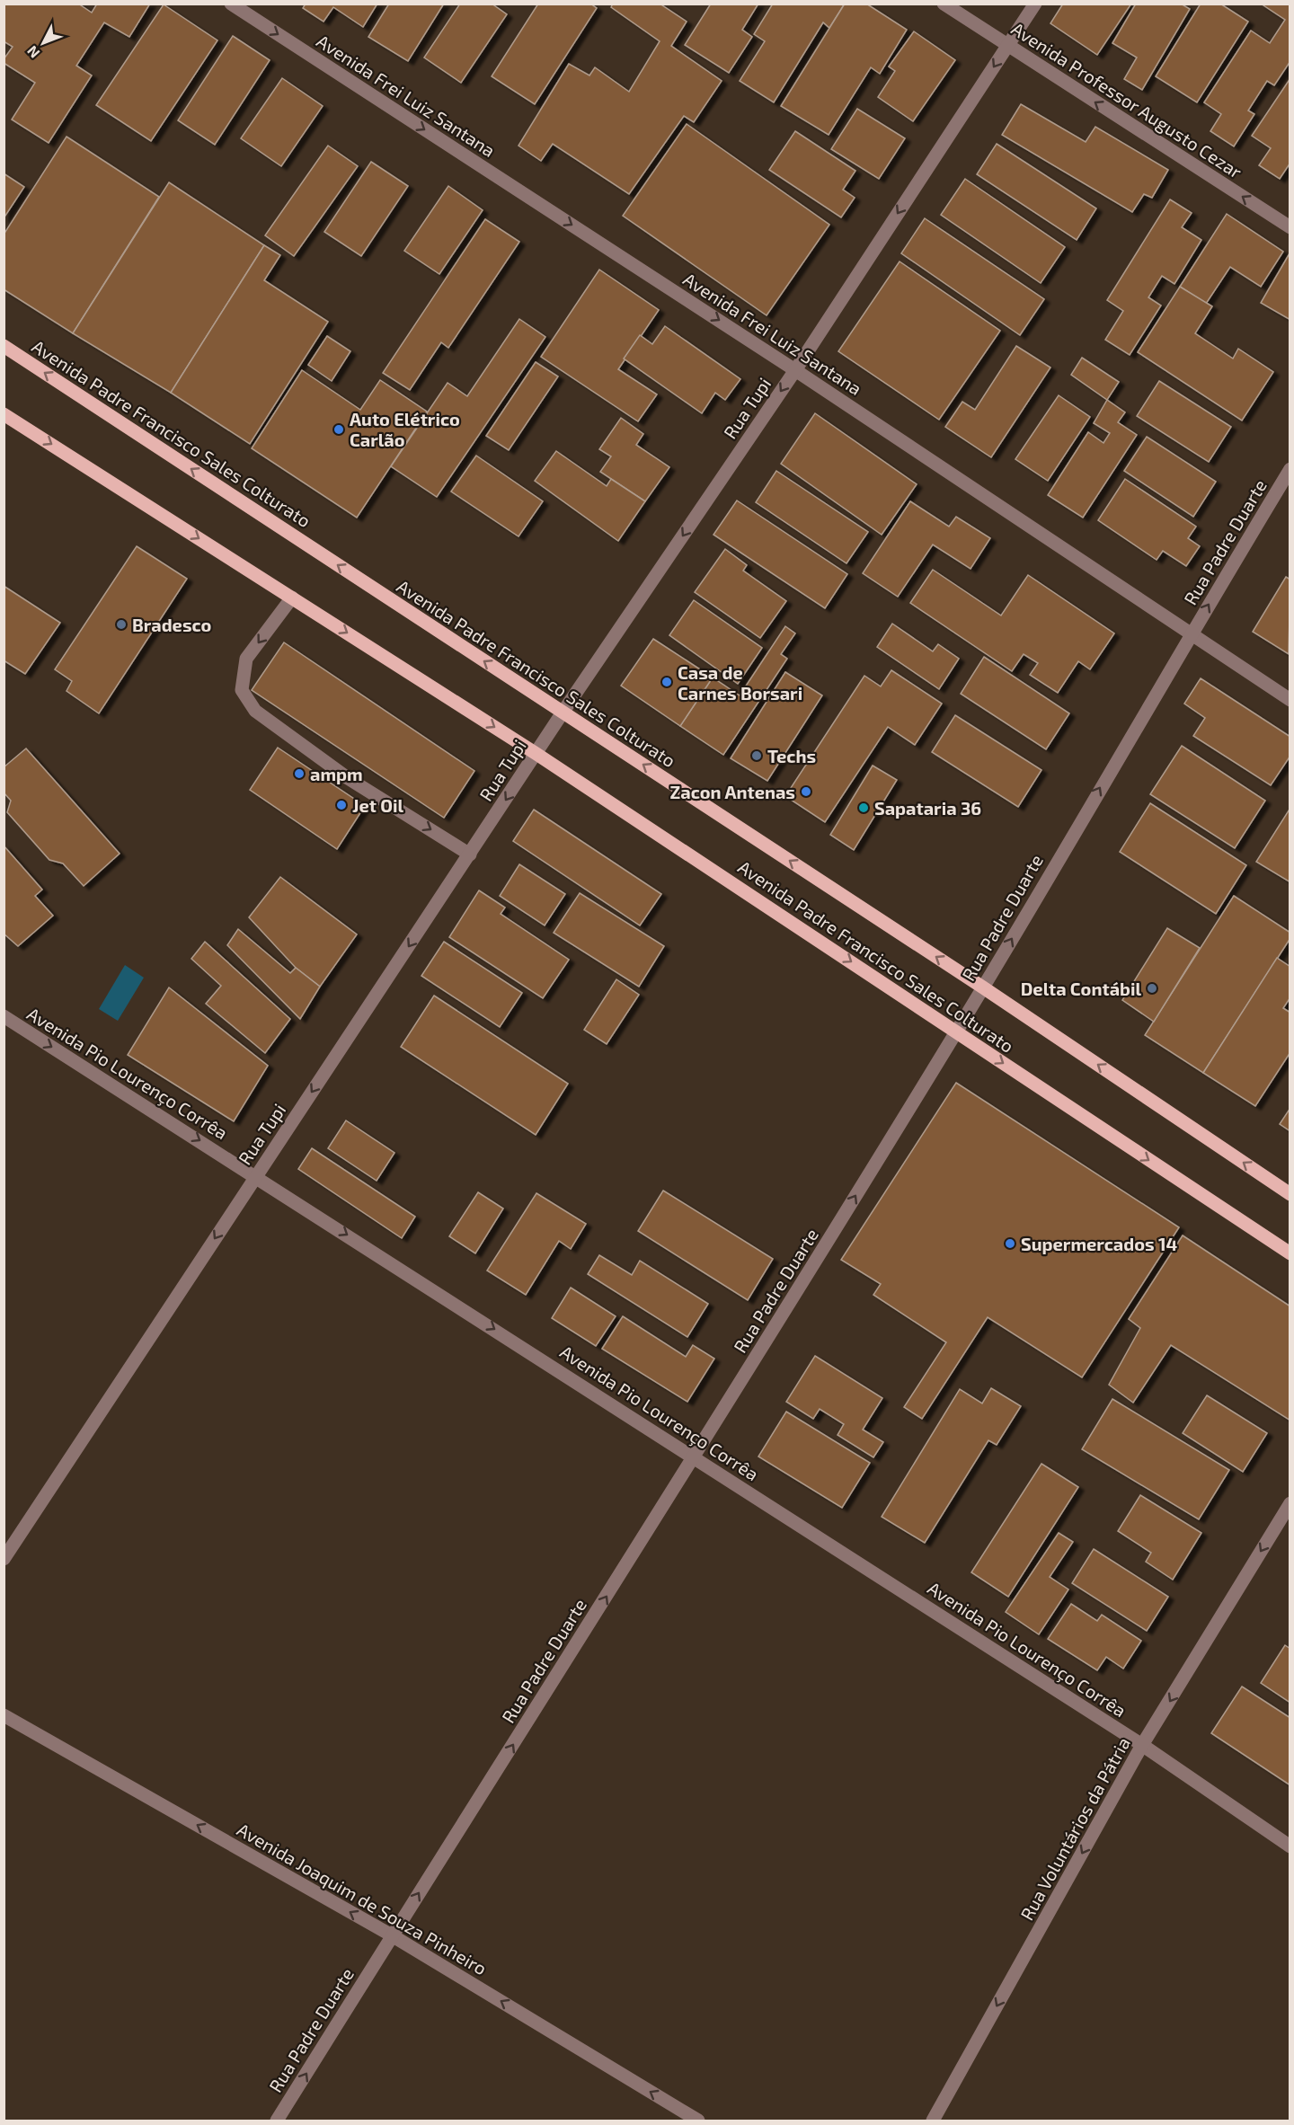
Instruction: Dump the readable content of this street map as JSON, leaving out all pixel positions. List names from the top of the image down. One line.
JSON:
{"streets":{"main road":["Avenida Padre Francisco Sales Colturato"],"street":["Avenida Frei Luiz Santana","Avenida Professor Augusto Cezar","Rua Tupi","Rua Padre Duarte","Avenida Pio Lourenço Corrêa","Rua Voluntários da Pátria","Avenida Joaquim de Souza Pinheiro"]},"crossings":[["Avenida Frei Luiz Santana","Rua Tupi"],["Avenida Frei Luiz Santana","Rua Padre Duarte"],["Avenida Professor Augusto Cezar","Rua Tupi"],["Rua Tupi","Avenida Padre Francisco Sales Colturato"],["Rua Tupi","Avenida Pio Lourenço Corrêa"],["Avenida Padre Francisco Sales Colturato","Rua Padre Duarte"],["Rua Padre Duarte","Avenida Pio Lourenço Corrêa"],["Rua Padre Duarte","Avenida Joaquim de Souza Pinheiro"],["Avenida Pio Lourenço Corrêa","Rua Voluntários da Pátria"]],"one_way":["Avenida Frei Luiz Santana","Avenida Professor Augusto Cezar","Rua Tupi","Rua Padre Duarte","Avenida Pio Lourenço Corrêa","Rua Voluntários da Pátria","Avenida Joaquim de Souza Pinheiro"],"places":["Auto Elétrico Carlão","Bradesco","Casa de Carnes Borsari","Techs","ampm","Zacon Antenas","Jet Oil","Sapataria 36","Delta Contábil","Supermercados 14"],"north":"bottom left"}
